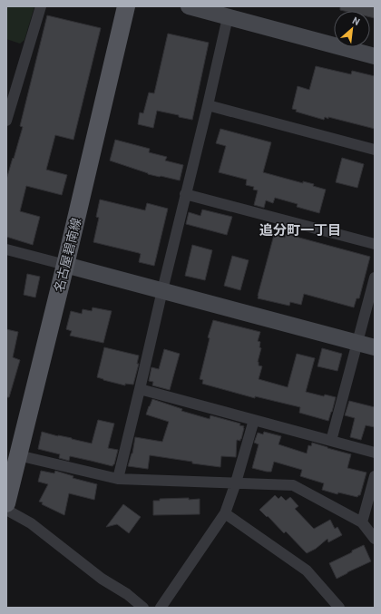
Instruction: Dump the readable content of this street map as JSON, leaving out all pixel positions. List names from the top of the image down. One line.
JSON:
{"streets":{"main road":["名古屋碧南線"]},"districts":["追分町一丁目"],"north":"top right"}
